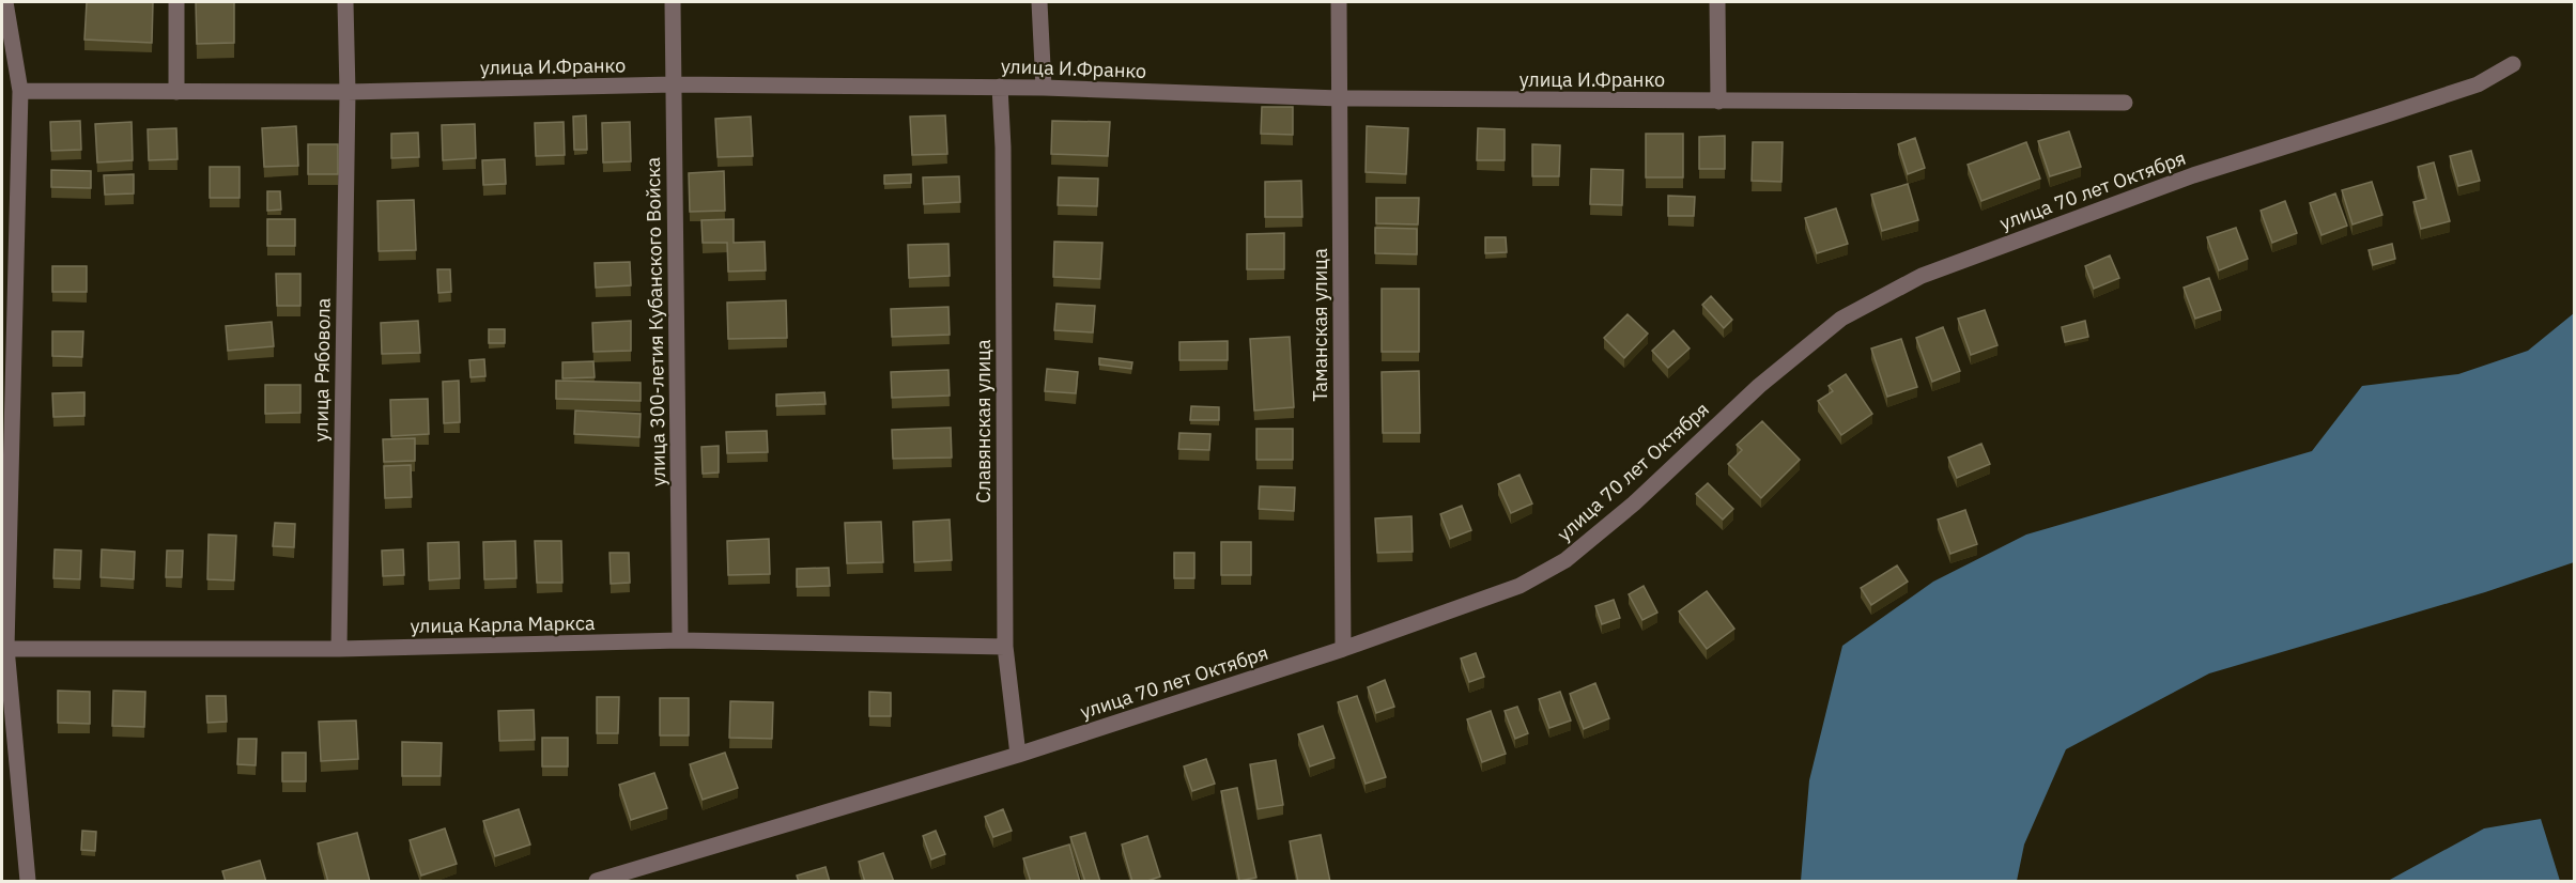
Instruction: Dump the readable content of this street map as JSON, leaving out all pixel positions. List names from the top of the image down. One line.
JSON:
{"streets":{"street":["улица И.Франко","улица 70 лет Октября","улица 300-летия Кубанского Войска","Таманская улица","улица Рябовола","Славянская улица","улица Карла Маркса"]},"crossings":[["улица И.Франко","улица 300-летия Кубанского Войска"],["улица И.Франко","Таманская улица"],["улица И.Франко","улица Рябовола"],["улица И.Франко","Славянская улица"],["улица 70 лет Октября","Таманская улица"],["улица 70 лет Октября","Славянская улица"],["улица 300-летия Кубанского Войска","улица Карла Маркса"],["улица Рябовола","улица Карла Маркса"],["Славянская улица","улица Карла Маркса"]]}
